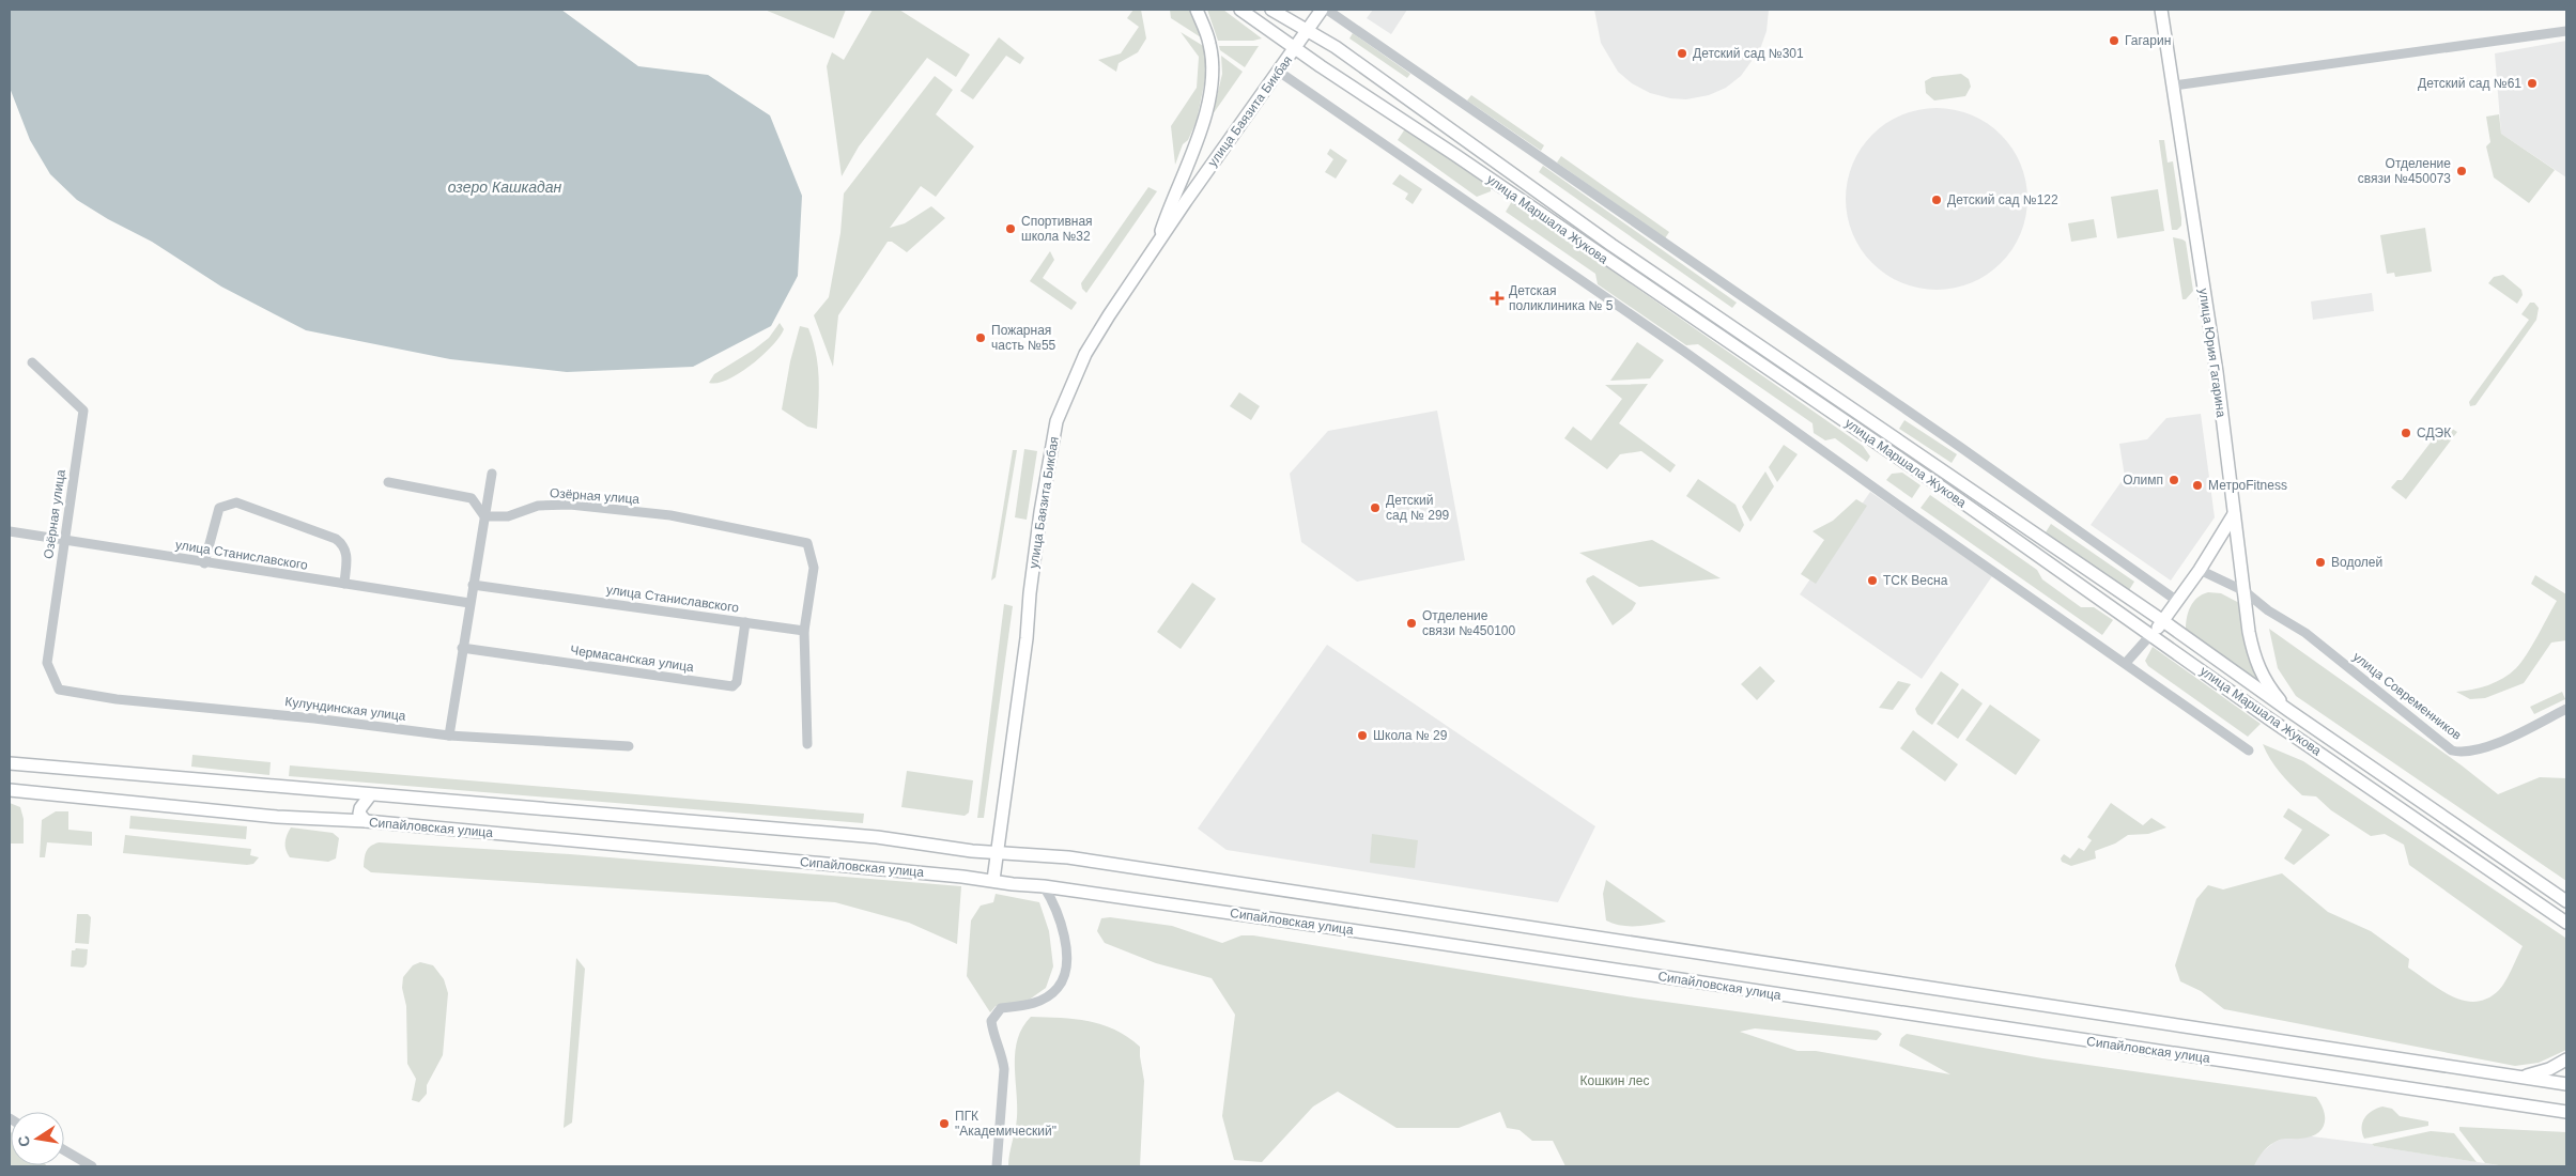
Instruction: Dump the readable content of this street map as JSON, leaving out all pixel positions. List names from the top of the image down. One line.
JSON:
{"streets":{"main road":["улица Баязита Бикбая","улица Маршала Жукова","улица Юрия Гагарина","Сипайловская улица"],"street":["Озёрная улица","улица Станиславского","Чермасанская улица","улица Современников","Кулундинская улица"]},"crossings":[["улица Баязита Бикбая","улица Маршала Жукова"],["улица Баязита Бикбая","Сипайловская улица"],["улица Маршала Жукова","улица Юрия Гагарина"],["улица Юрия Гагарина","улица Современников"],["Озёрная улица","улица Станиславского"],["Озёрная улица","Кулундинская улица"],["улица Станиславского","Чермасанская улица"]],"water":["озеро Кашкадан"],"parks":["Кошкин лес"],"places":{"other":["Гагарин","Детский сад №301","Детский сад №61","Отделение связи №450073","Детский сад №122","Спортивная школа №32","Пожарная часть №55","СДЭК","Олимп","МетроFitness","Детский сад № 299","Водолей","ТСК Весна","Отделение связи №450100","Школа № 29","ПГК \"Академический\""],"health":["Детская поликлиника № 5"]},"north":"left"}
